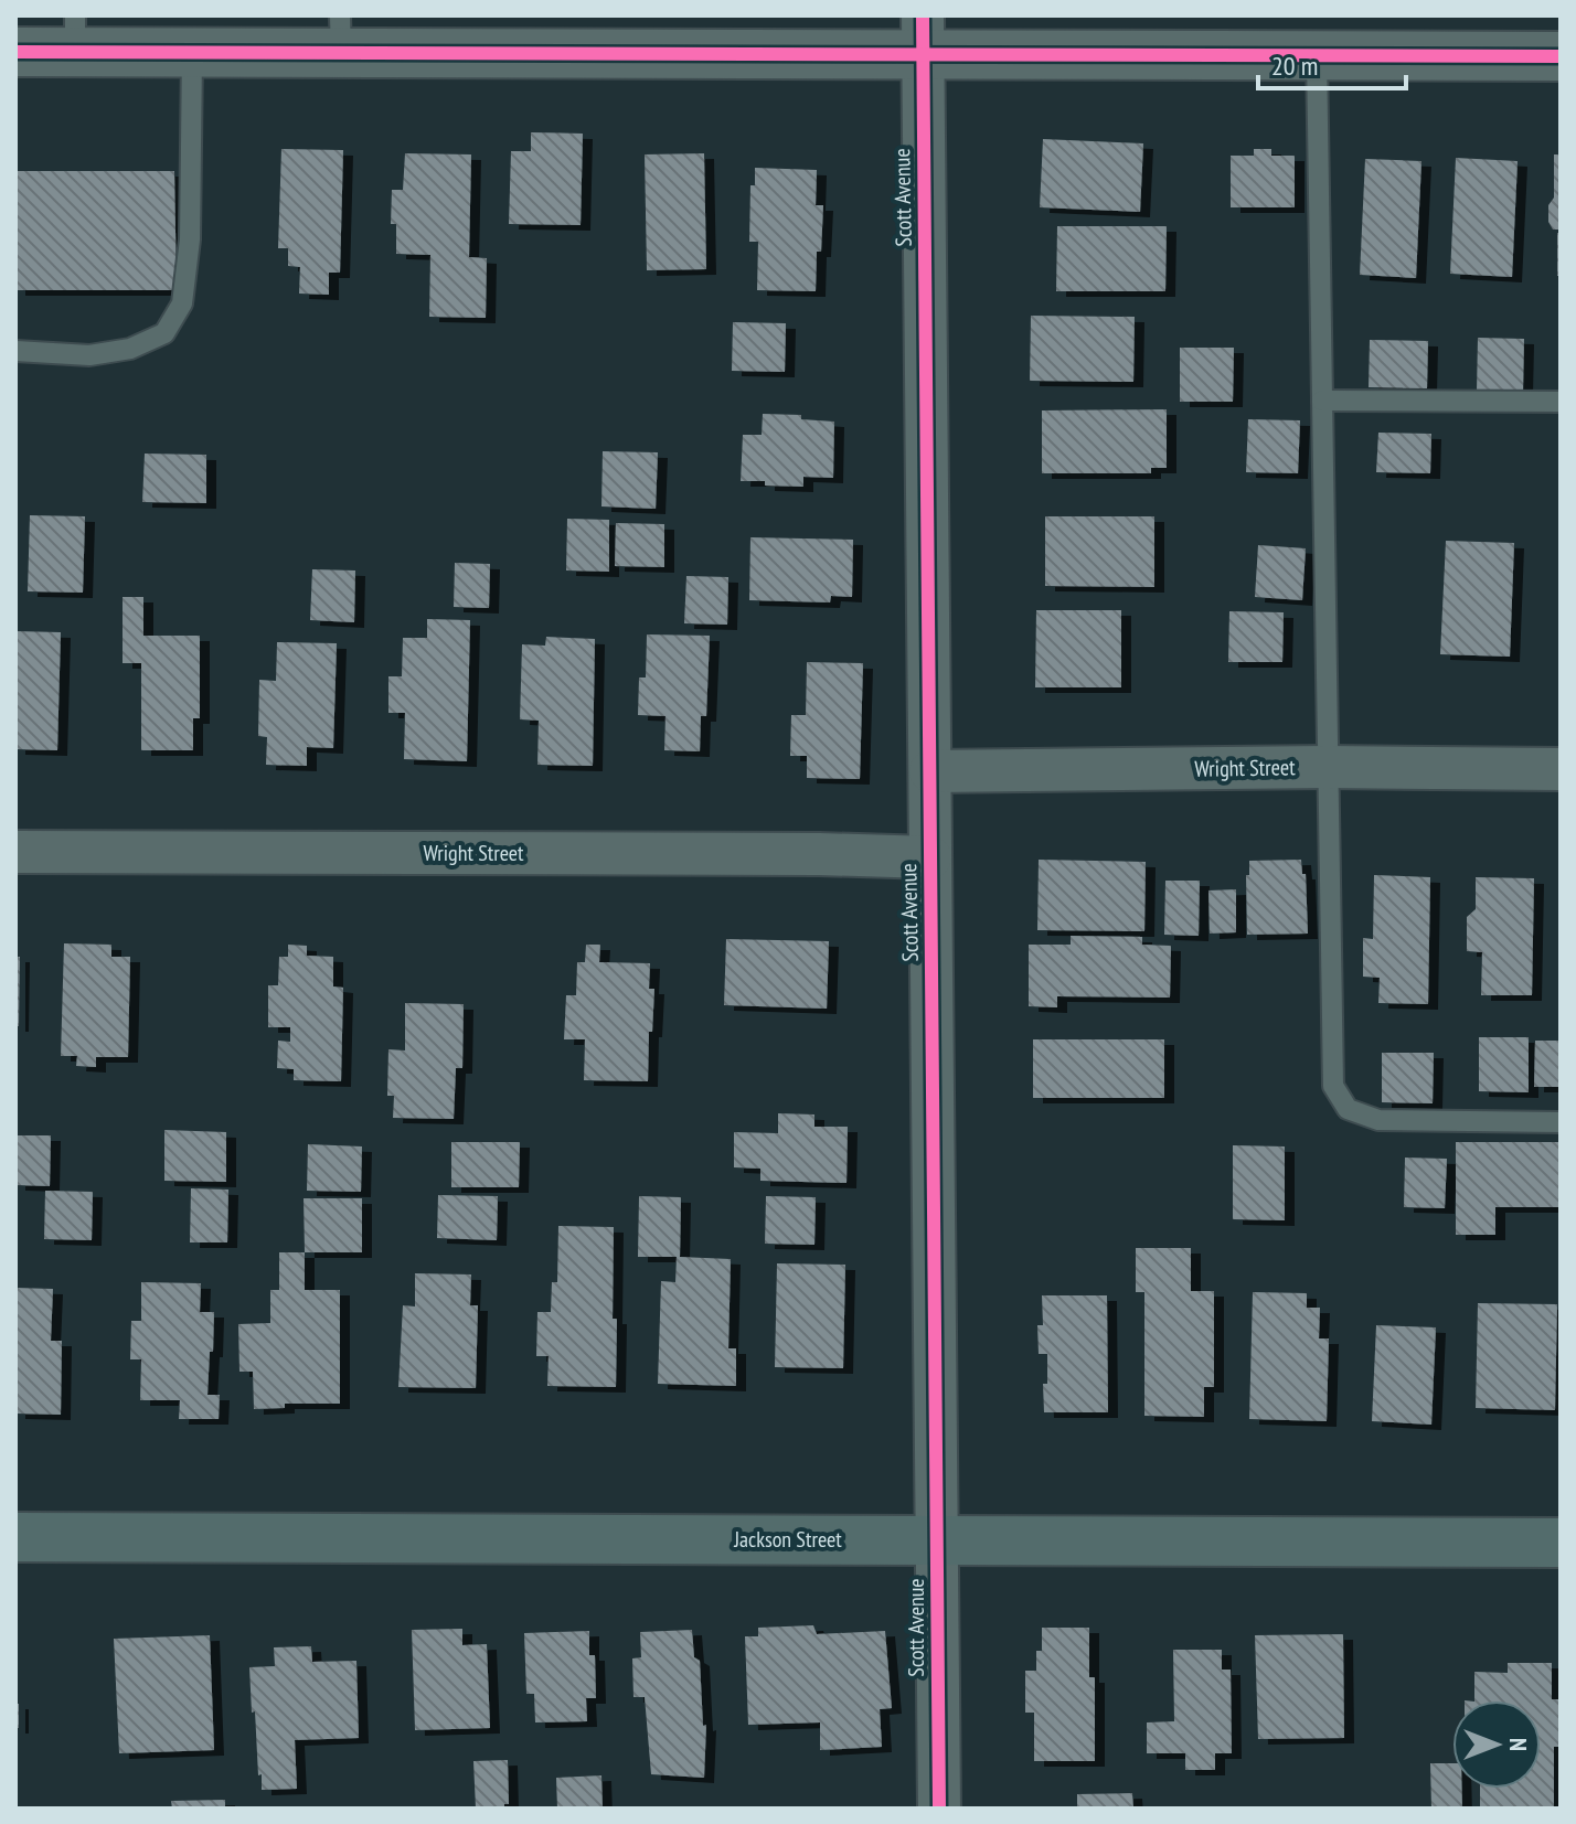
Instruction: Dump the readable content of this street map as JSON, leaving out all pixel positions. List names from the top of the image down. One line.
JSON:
{"streets":{"main road":["Jackson Street"],"street":["Scott Avenue","Wright Street"]},"crossings":[["Scott Avenue","Wright Street"],["Scott Avenue","Jackson Street"]],"scale_bar":"20 m","north":"right"}
